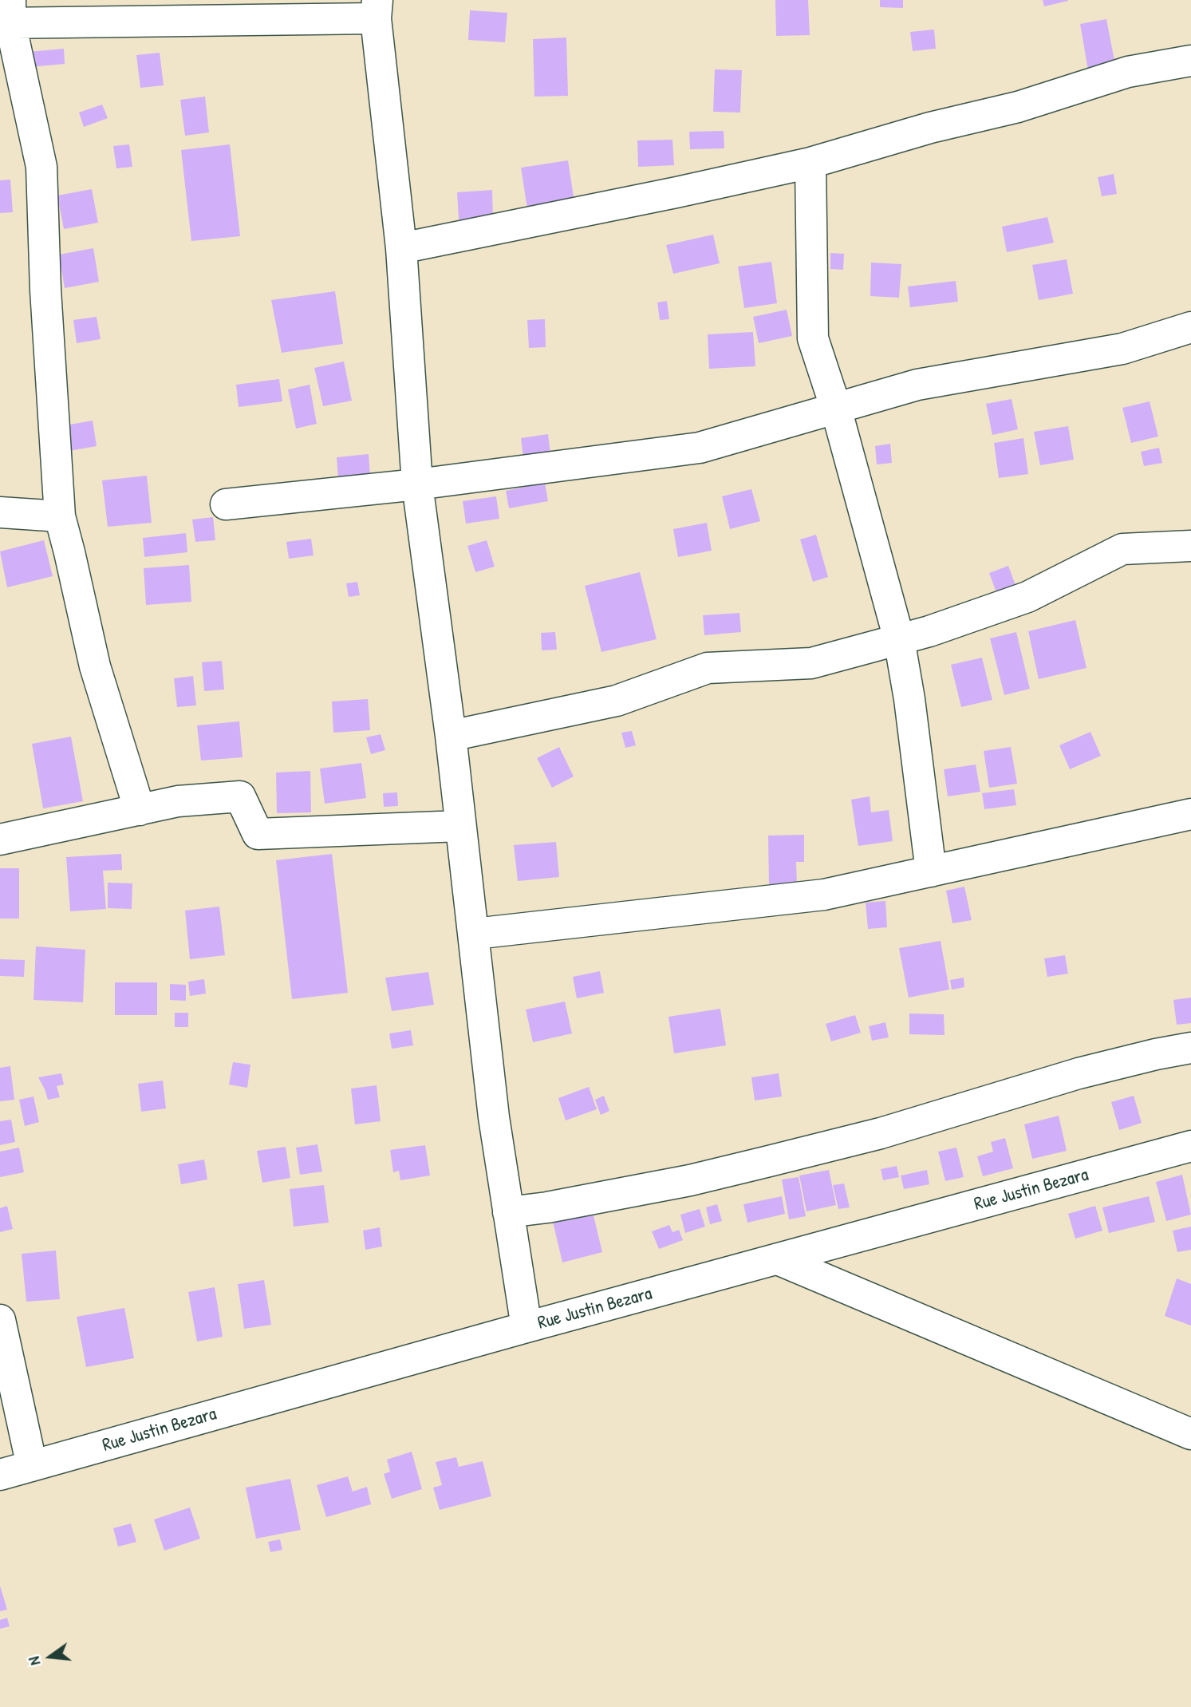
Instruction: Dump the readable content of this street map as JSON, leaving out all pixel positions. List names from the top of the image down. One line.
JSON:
{"streets":{"street":["Rue Justin Bezara"]},"north":"left"}
